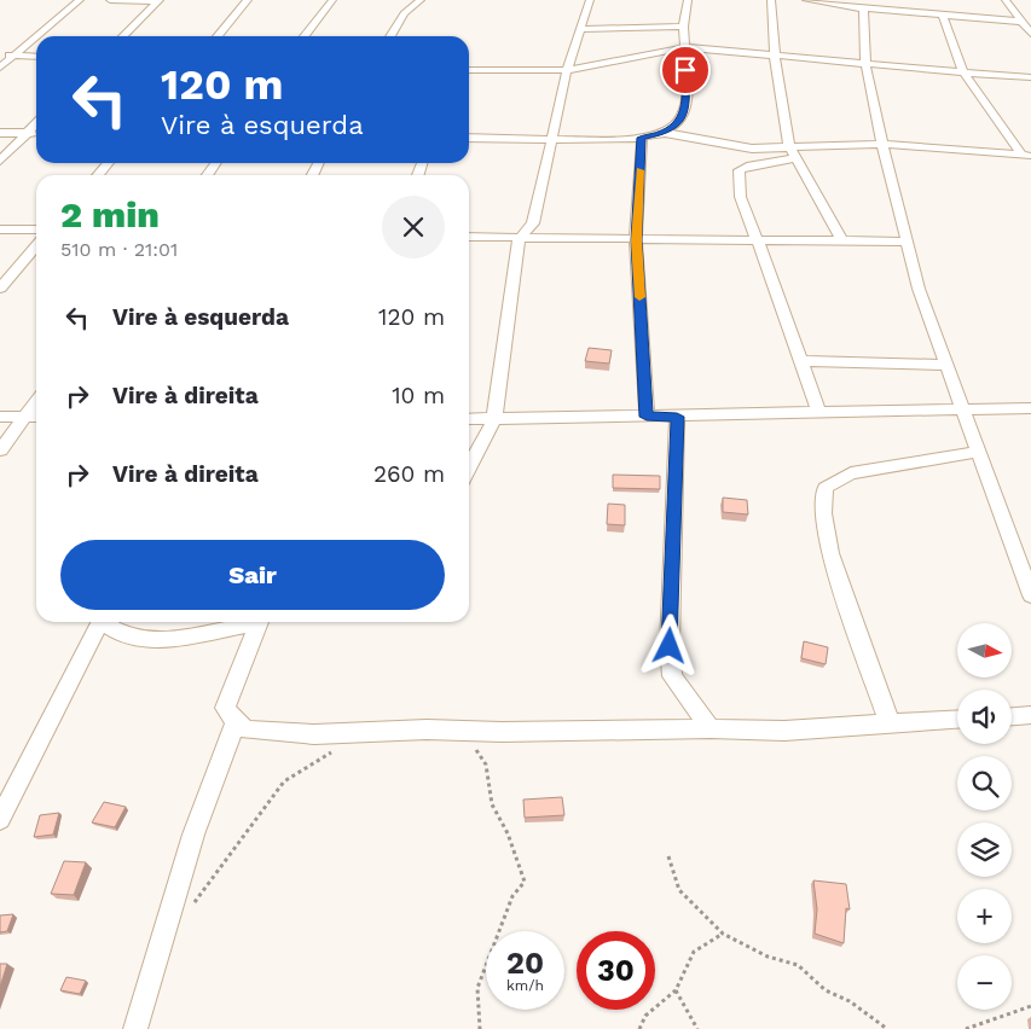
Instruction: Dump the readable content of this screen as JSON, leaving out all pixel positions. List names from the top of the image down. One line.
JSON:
{"north":"right","page":{"turn":["120 m","Vire à esquerda"],"heading":["2 min","510 m · 21:01"],"list":[{"name":"Vire à esquerda","value":"120 m"},{"name":"Vire à direita","value":"10 m"},{"name":"Vire à direita","value":"260 m"}],"buttons":"Sair","map_buttons":["+","−"],"speed":"20 km/h","limit":"30"}}
